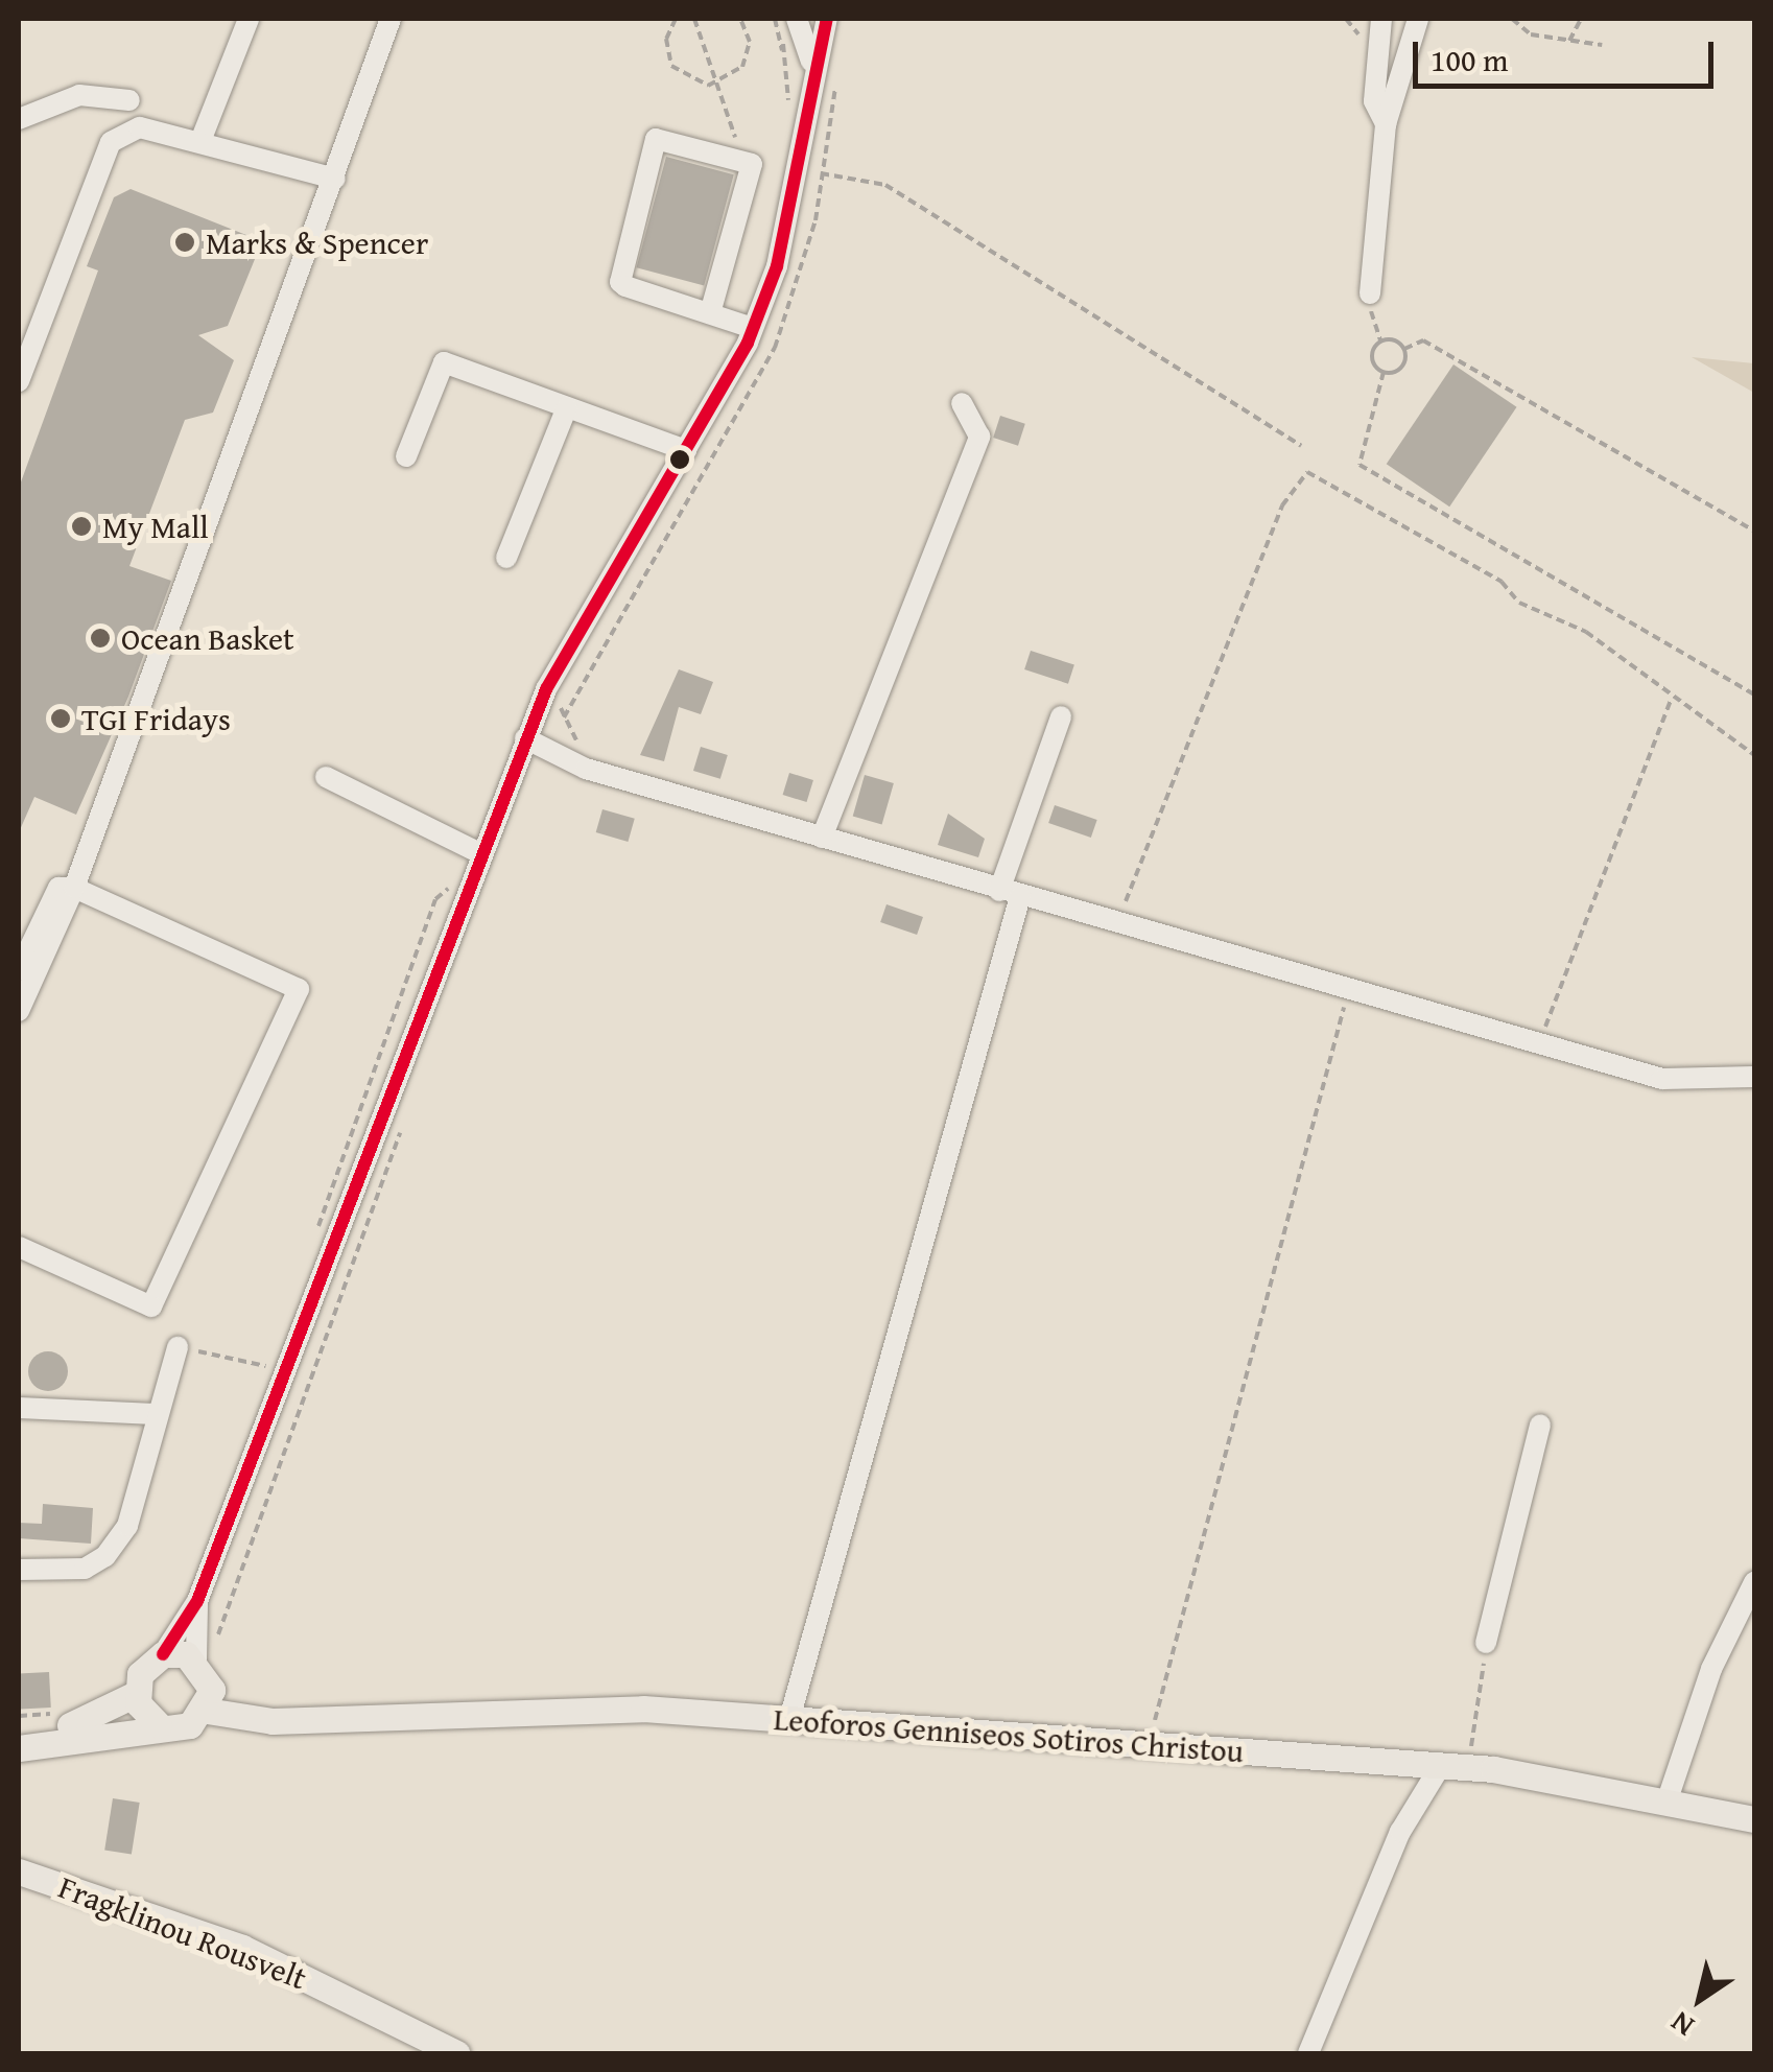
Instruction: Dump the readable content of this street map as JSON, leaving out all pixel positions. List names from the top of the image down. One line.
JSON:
{"streets":{"main road":["Leoforos Genniseos Sotiros Christou","Fragklinou Rousvelt"]},"places":["Marks & Spencer","My Mall","Ocean Basket","TGI Fridays"],"scale_bar":"100 m","north":"bottom left"}
